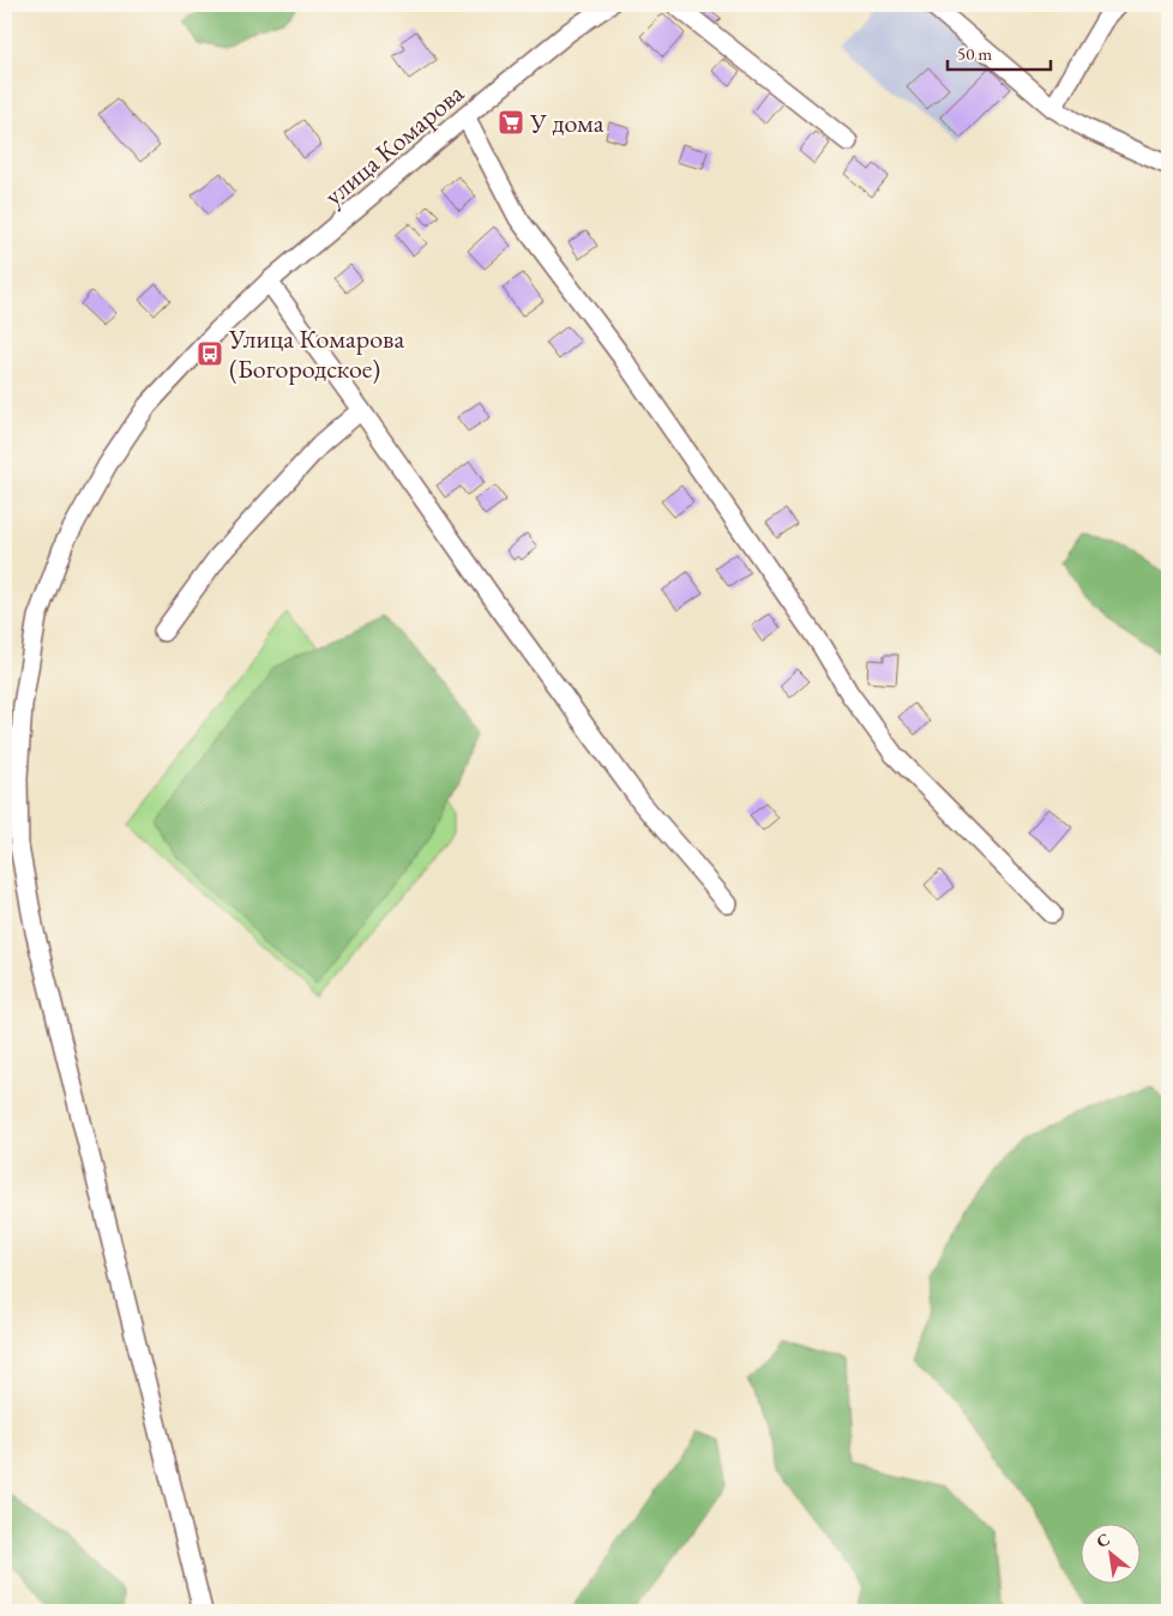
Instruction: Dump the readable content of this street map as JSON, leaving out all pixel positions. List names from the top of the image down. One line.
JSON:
{"streets":{"street":["улица Комарова"]},"places":{"supermarket":["У дома"],"bus stop":["Улица Комарова (Богородское)"]},"scale_bar":"50 m","north":"top left"}
